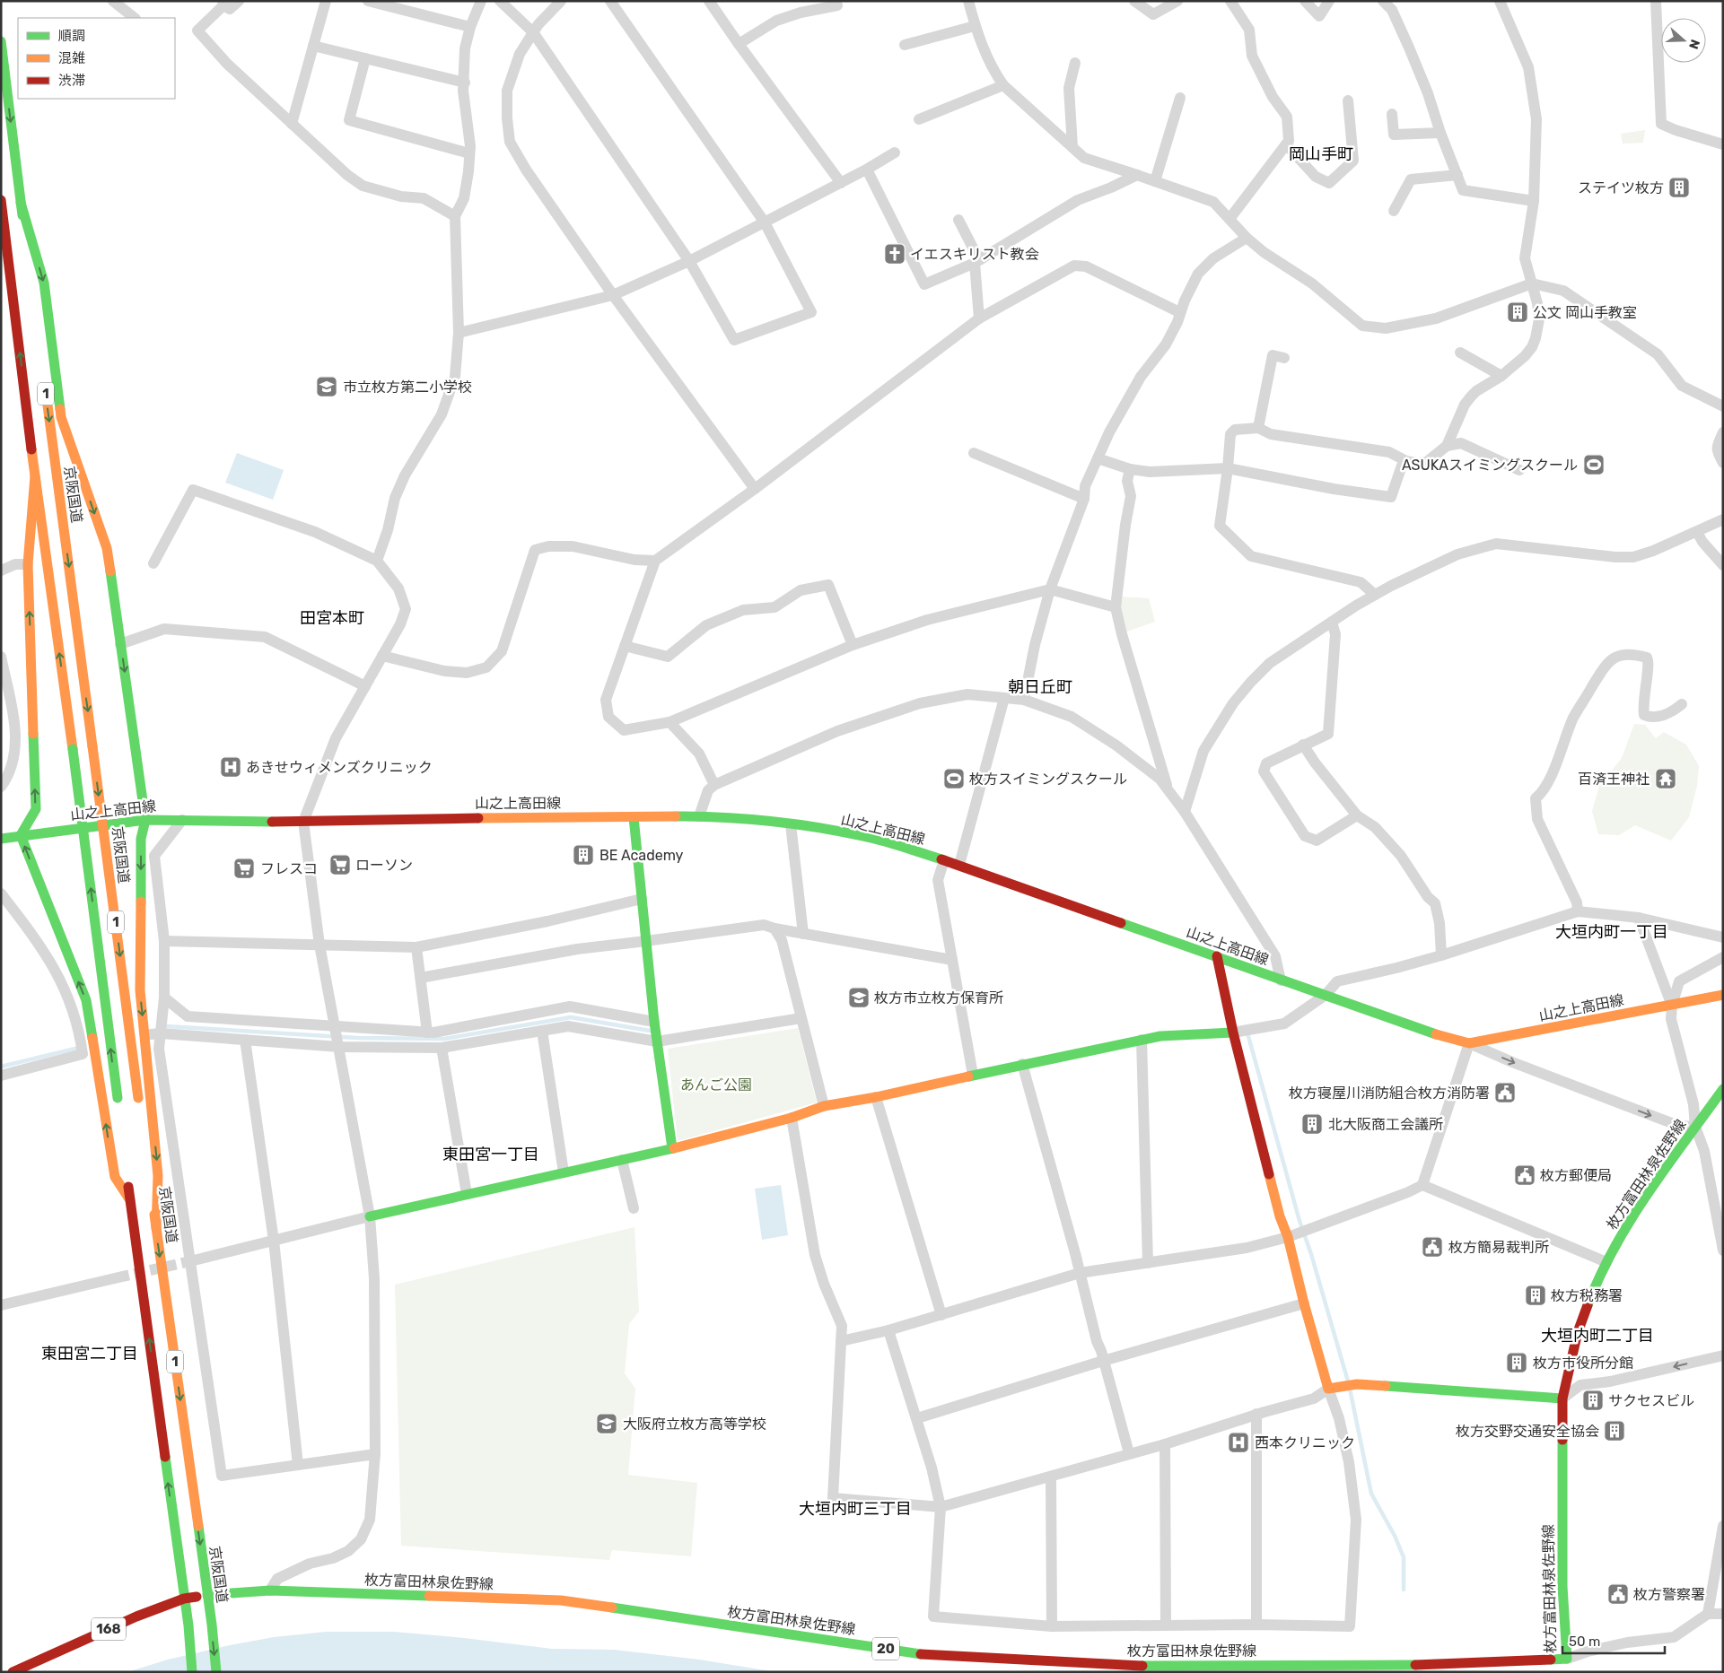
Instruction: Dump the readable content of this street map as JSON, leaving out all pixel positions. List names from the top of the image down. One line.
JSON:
{"streets":{"main road":["1","京阪国道","山之上高田線","枚方富田林泉佐野線","168","20"]},"crossings":[["1","山之上高田線"],["1","168"],["京阪国道","枚方富田林泉佐野線"],["京阪国道","168"],["枚方富田林泉佐野線","168"]],"districts":["岡山手町","田宮本町","朝日丘町","大垣内町一丁目","東田宮一丁目","大垣内町二丁目","東田宮二丁目","大垣内町三丁目"],"parks":["あんご公園"],"places":{"building":["ステイツ枚方","公文 岡山手教室","BE Academy","北大阪商工会議所","枚方税務署","枚方市役所分館","サクセスビル","枚方交野交通安全協会"],"church":["イエスキリスト教会"],"school or university":["市立枚方第二小学校","枚方市立枚方保育所","大阪府立枚方高等学校"],"sports":["ASUKAスイミングスクール","枚方スイミングスクール"],"hospital":["あきせウィメンズクリニック","西本クリニック"],"temple":["百済王神社"],"supermarket":["ローソン","フレスコ"],"public building":["枚方寝屋川消防組合枚方消防署","枚方郵便局","枚方簡易裁判所","枚方警察署"]},"legend":["順調","混雑","渋滞"],"scale_bar":"50 m","north":"right"}
